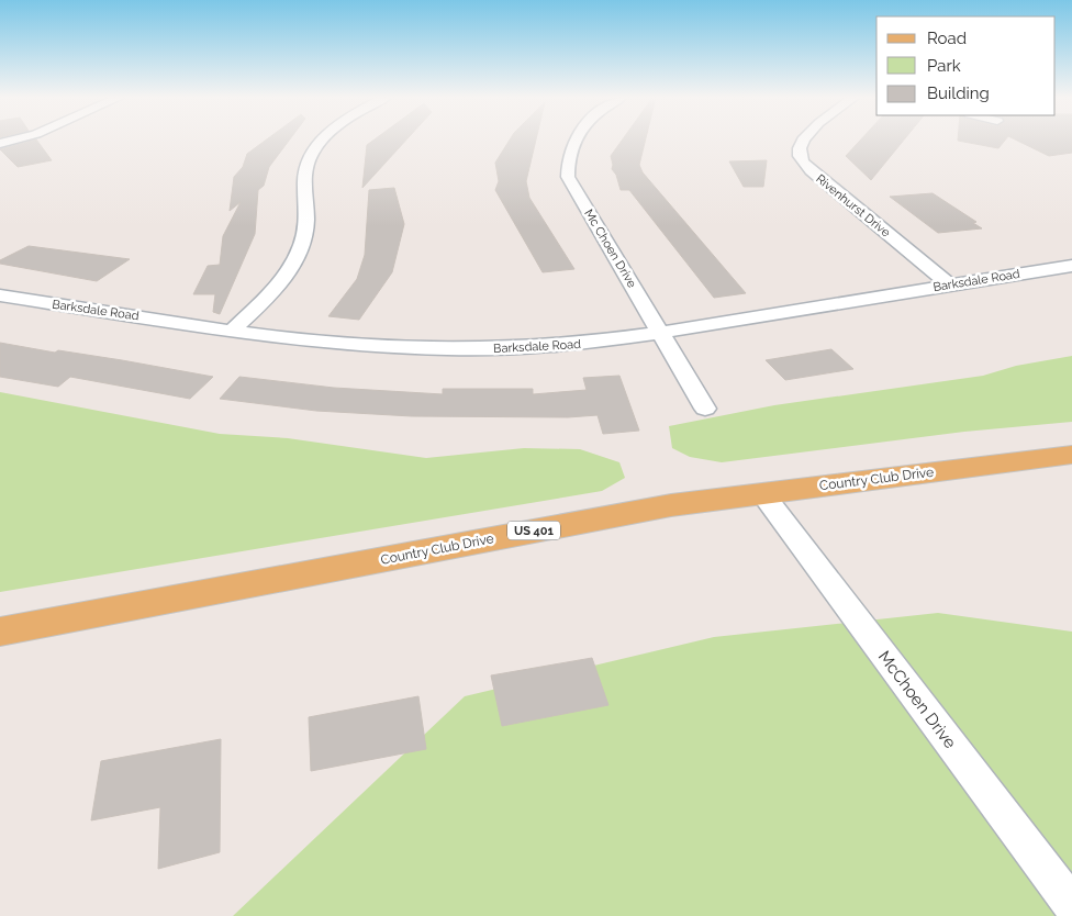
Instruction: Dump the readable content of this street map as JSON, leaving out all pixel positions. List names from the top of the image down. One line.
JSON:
{"streets":{"main road":["Country Club Drive","US 401"],"street":["Rivenhurst Drive","Mc Choen Drive","Barksdale Road","McChoen Drive"]},"crossings":[["Rivenhurst Drive","Barksdale Road"],["Mc Choen Drive","Barksdale Road"],["Country Club Drive","McChoen Drive"]],"legend":["Road","Park","Building"]}
